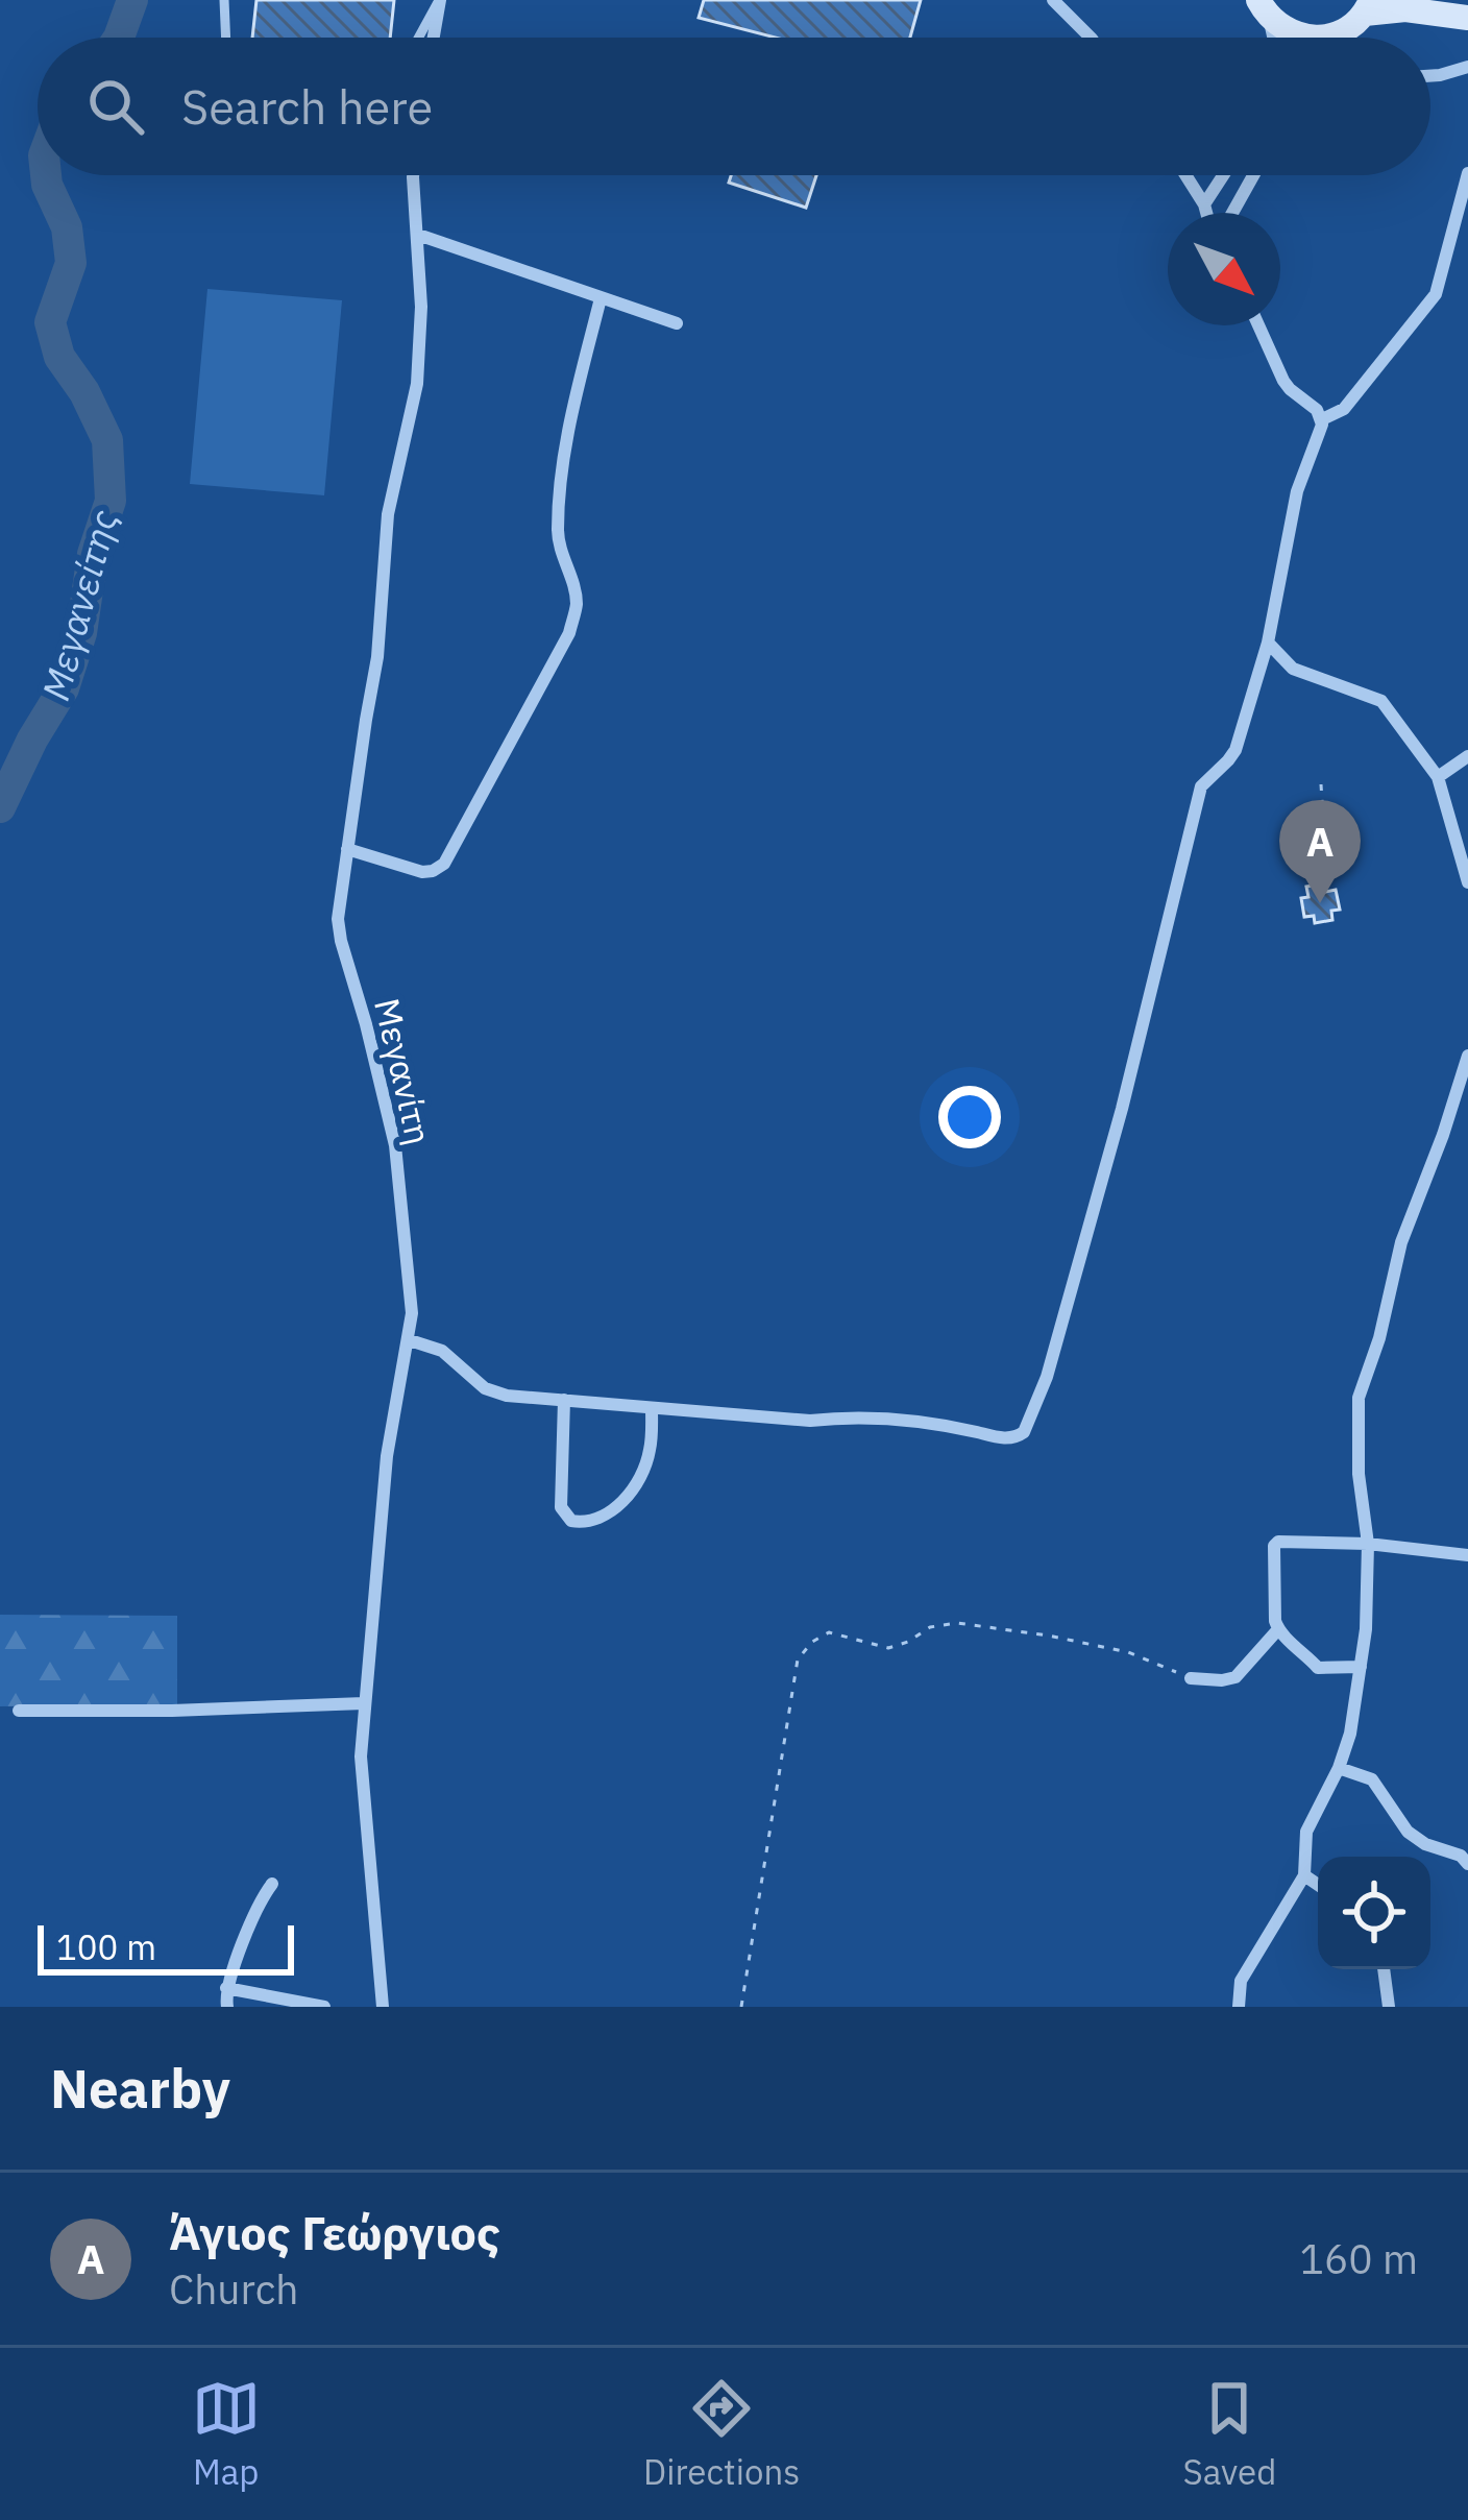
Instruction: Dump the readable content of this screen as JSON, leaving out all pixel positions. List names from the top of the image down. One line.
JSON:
{"streets":{"street":["Μεγανίτη"]},"water":["Μεγανείτης"],"scale_bar":"100 m","north":"bottom right","page":{"search":"Search here","pins":"A","scale":"100 m","heading":"Nearby","list":[{"mark":"A","name":"Άγιος Γεώργιος","note":"Church","value":"160 m"}],"nav":["Map","Directions","Saved"]}}
